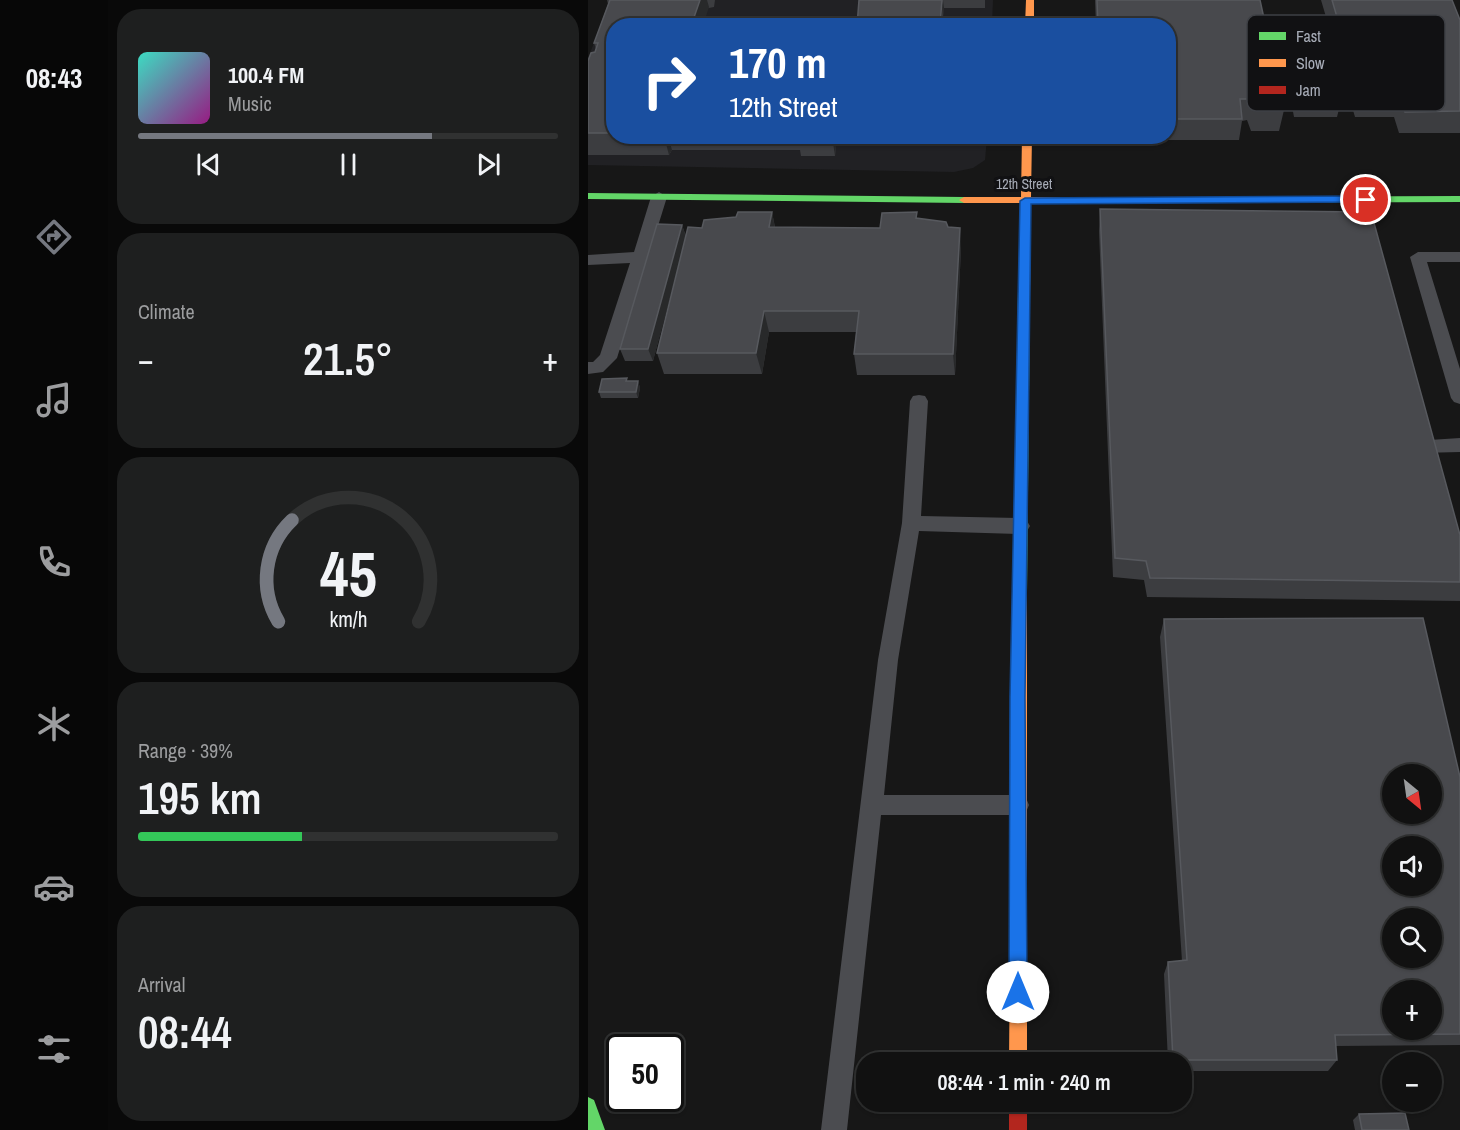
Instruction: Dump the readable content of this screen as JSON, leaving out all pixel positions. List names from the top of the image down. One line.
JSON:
{"streets":{"main road":["12th Street"]},"legend":["Fast","Slow","Jam"],"north":"bottom right","page":{"tabs":"08:43","turn":["170 m","12th Street"],"song":["100.4 FM","Music"],"tile":["Climate",["Range · 39%","195 km"],["Arrival","08:44"]],"heat":["−","21.5°","+"],"map_buttons":["+","−"],"limit":"50","trip":"08:44 · 1 min · 240 m","gauge":["45","km/h"]}}
